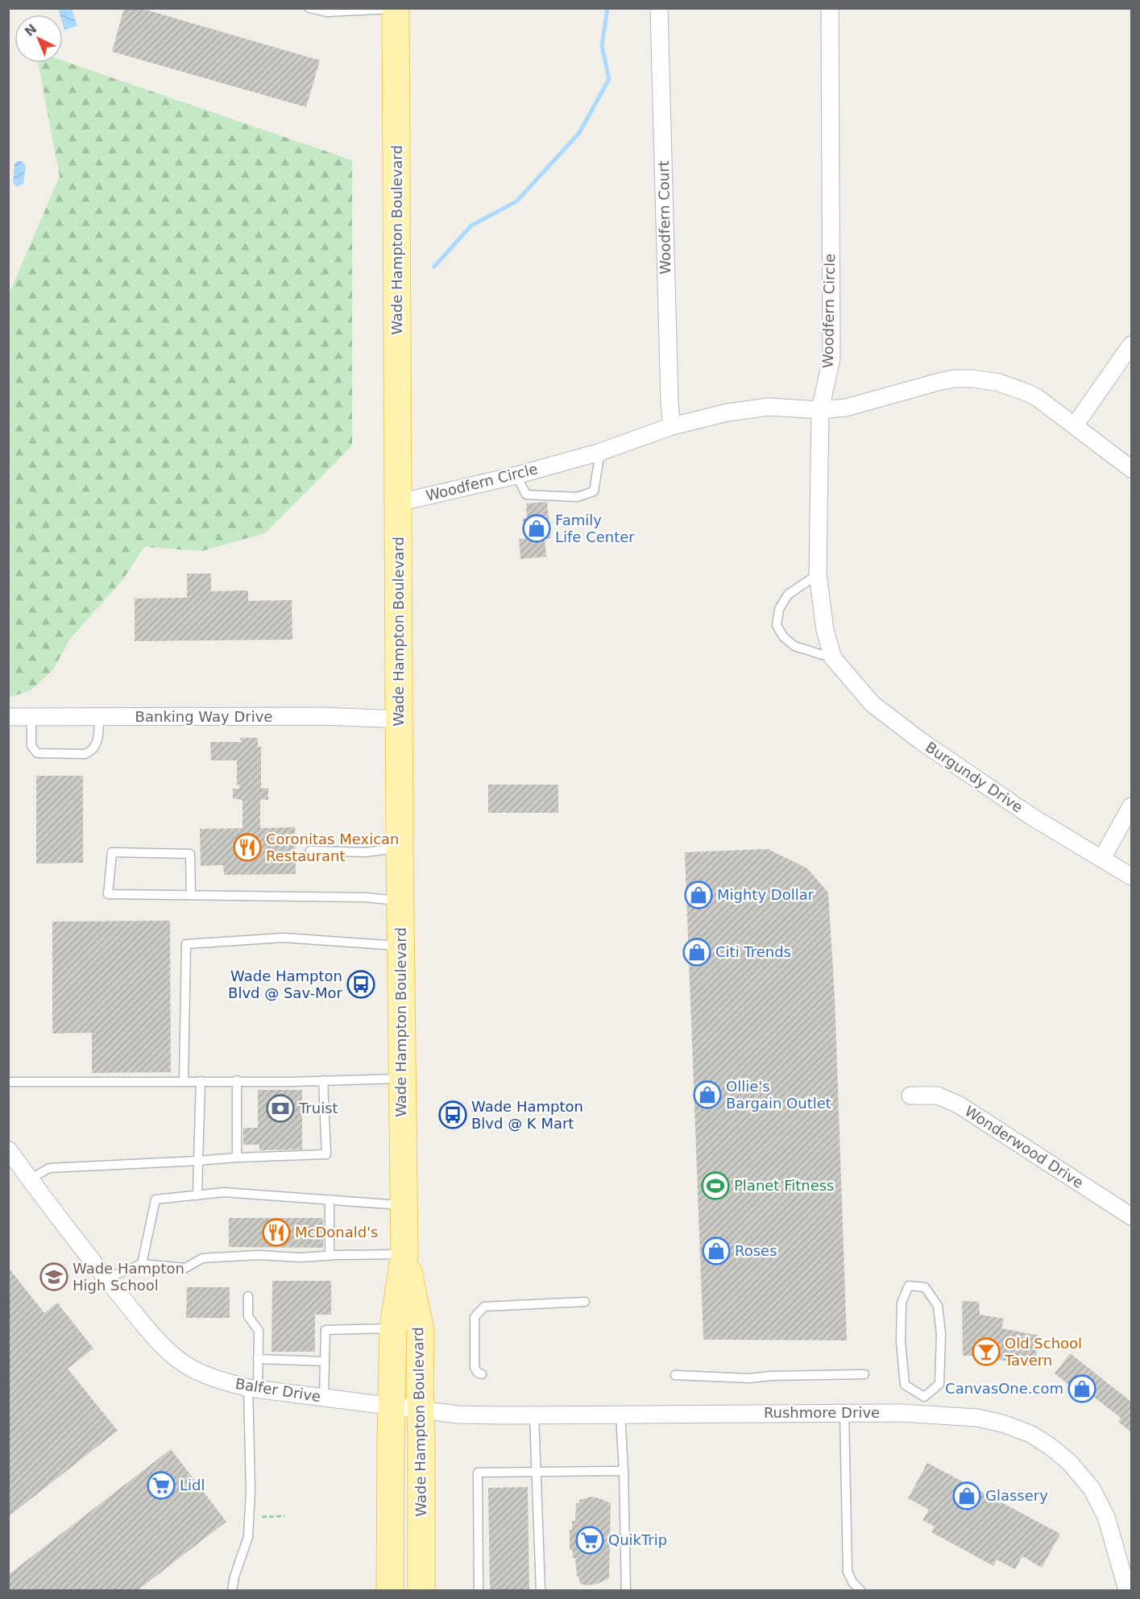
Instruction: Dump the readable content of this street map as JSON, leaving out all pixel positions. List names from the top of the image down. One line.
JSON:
{"streets":{"main road":["Wade Hampton Boulevard"],"street":["Woodfern Court","Woodfern Circle","Banking Way Drive","Burgundy Drive","Wonderwood Drive","Balfer Drive","Rushmore Drive"]},"crossings":[["Woodfern Court","Woodfern Circle"],["Wade Hampton Boulevard","Woodfern Circle"],["Wade Hampton Boulevard","Banking Way Drive"],["Wade Hampton Boulevard","Balfer Drive"],["Wade Hampton Boulevard","Rushmore Drive"],["Woodfern Circle","Burgundy Drive"],["Balfer Drive","Rushmore Drive"]],"places":{"shop":["Family Life Center","Mighty Dollar","Citi Trends","Ollie's Bargain Outlet","Roses","CanvasOne.com","Glassery"],"restaurant":["Coronitas Mexican Restaurant","McDonald's"],"bus stop":["Wade Hampton Blvd @ Sav-Mor","Wade Hampton Blvd @ K Mart"],"bank":["Truist"],"sports":["Planet Fitness"],"school or university":["Wade Hampton High School"],"bar":["Old School Tavern"],"supermarket":["Lidl","QuikTrip"]},"north":"top left"}
